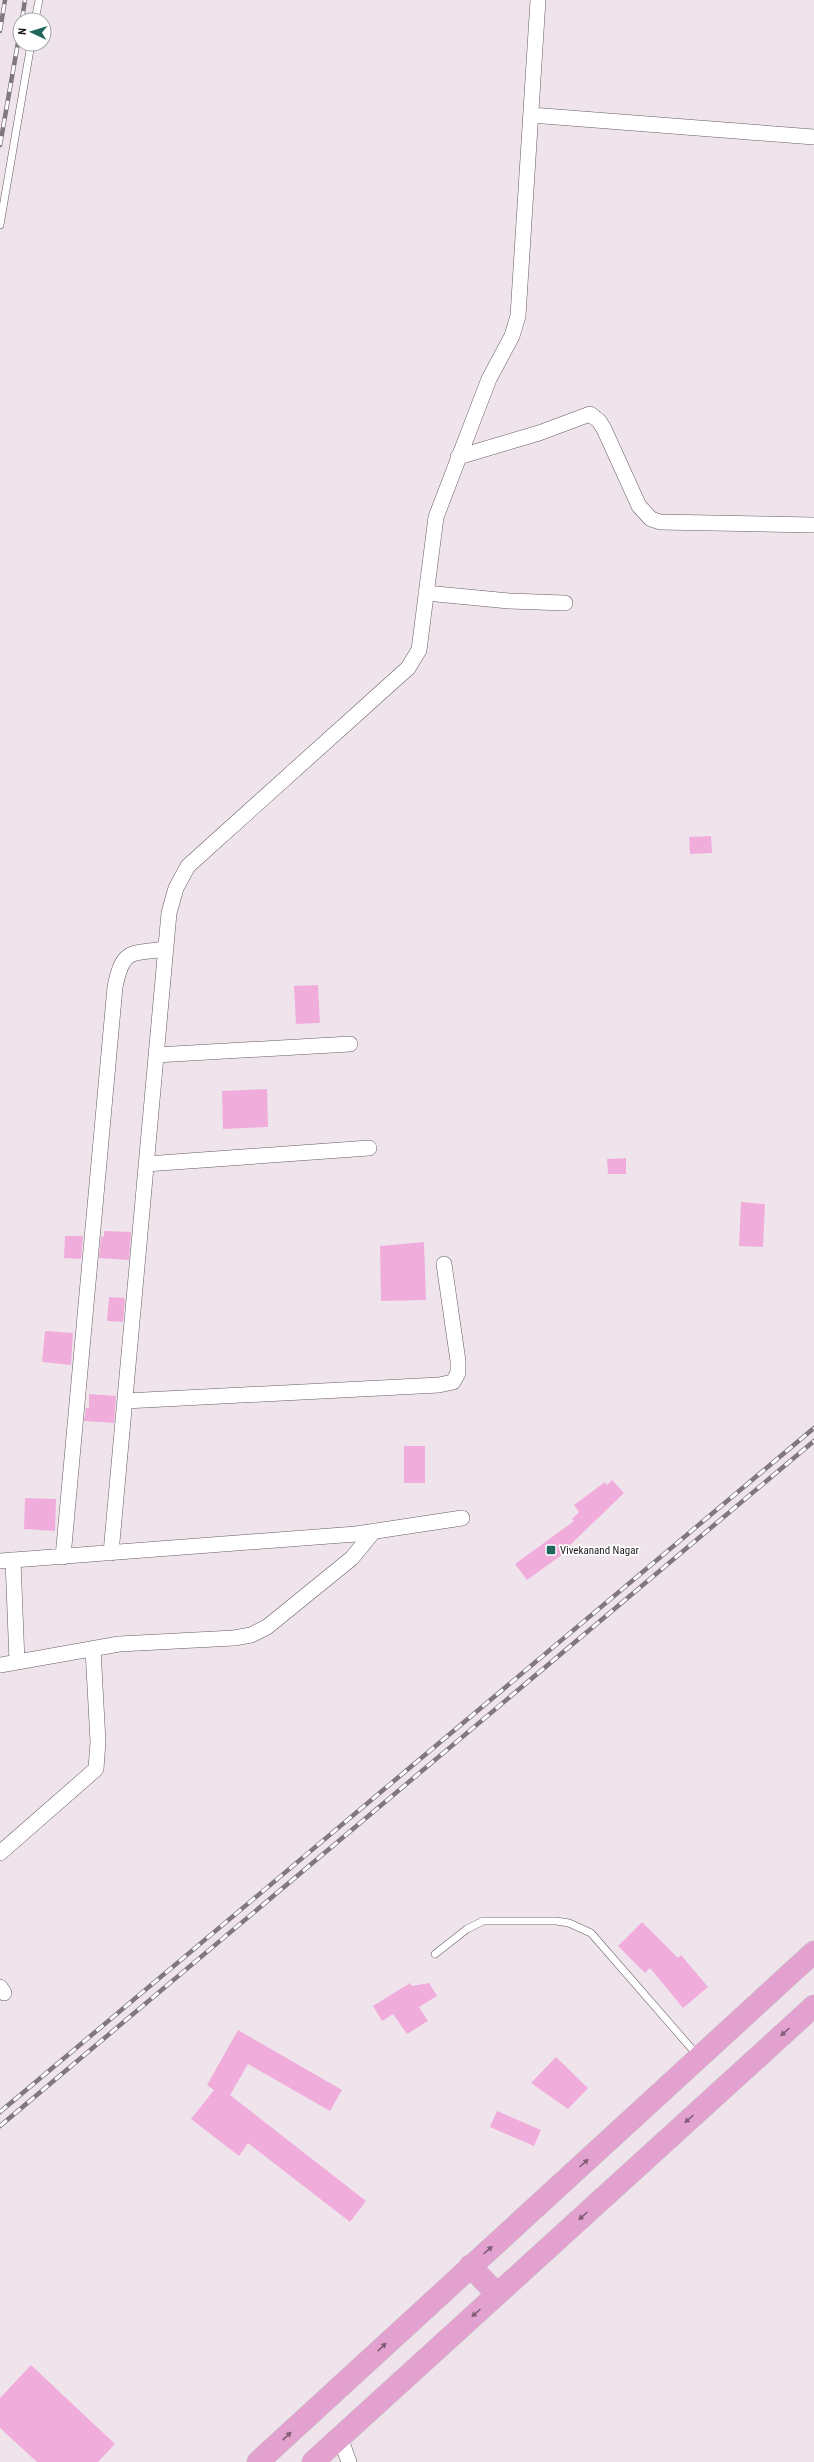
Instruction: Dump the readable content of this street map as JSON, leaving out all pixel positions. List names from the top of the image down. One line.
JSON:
{"places":{"transit":["Vivekanand Nagar"]},"north":"left"}
